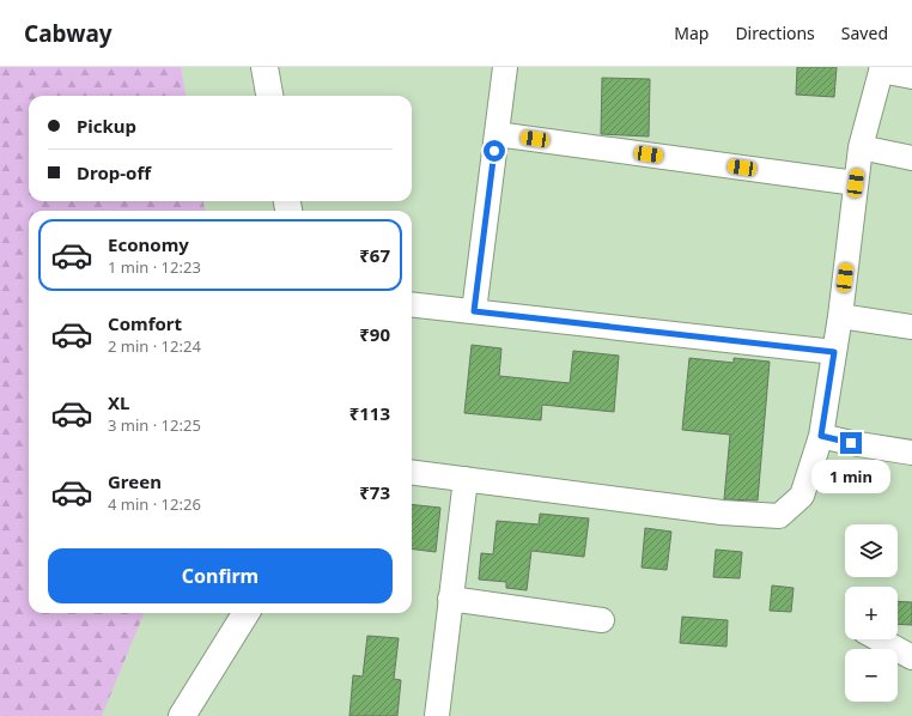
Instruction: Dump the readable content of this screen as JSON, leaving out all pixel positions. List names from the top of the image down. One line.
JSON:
{"page":{"header":"Cabway","nav":["Map","Directions","Saved"],"banner":["Pickup","Drop-off"],"list":[{"name":"Economy","note":"1 min · 12:23","value":"₹67"},{"name":"Comfort","note":"2 min · 12:24","value":"₹90"},{"name":"XL","note":"3 min · 12:25","value":"₹113"},{"name":"Green","note":"4 min · 12:26","value":"₹73"}],"bubble":"1 min","map_buttons":["+","−"],"buttons":"Confirm"}}
